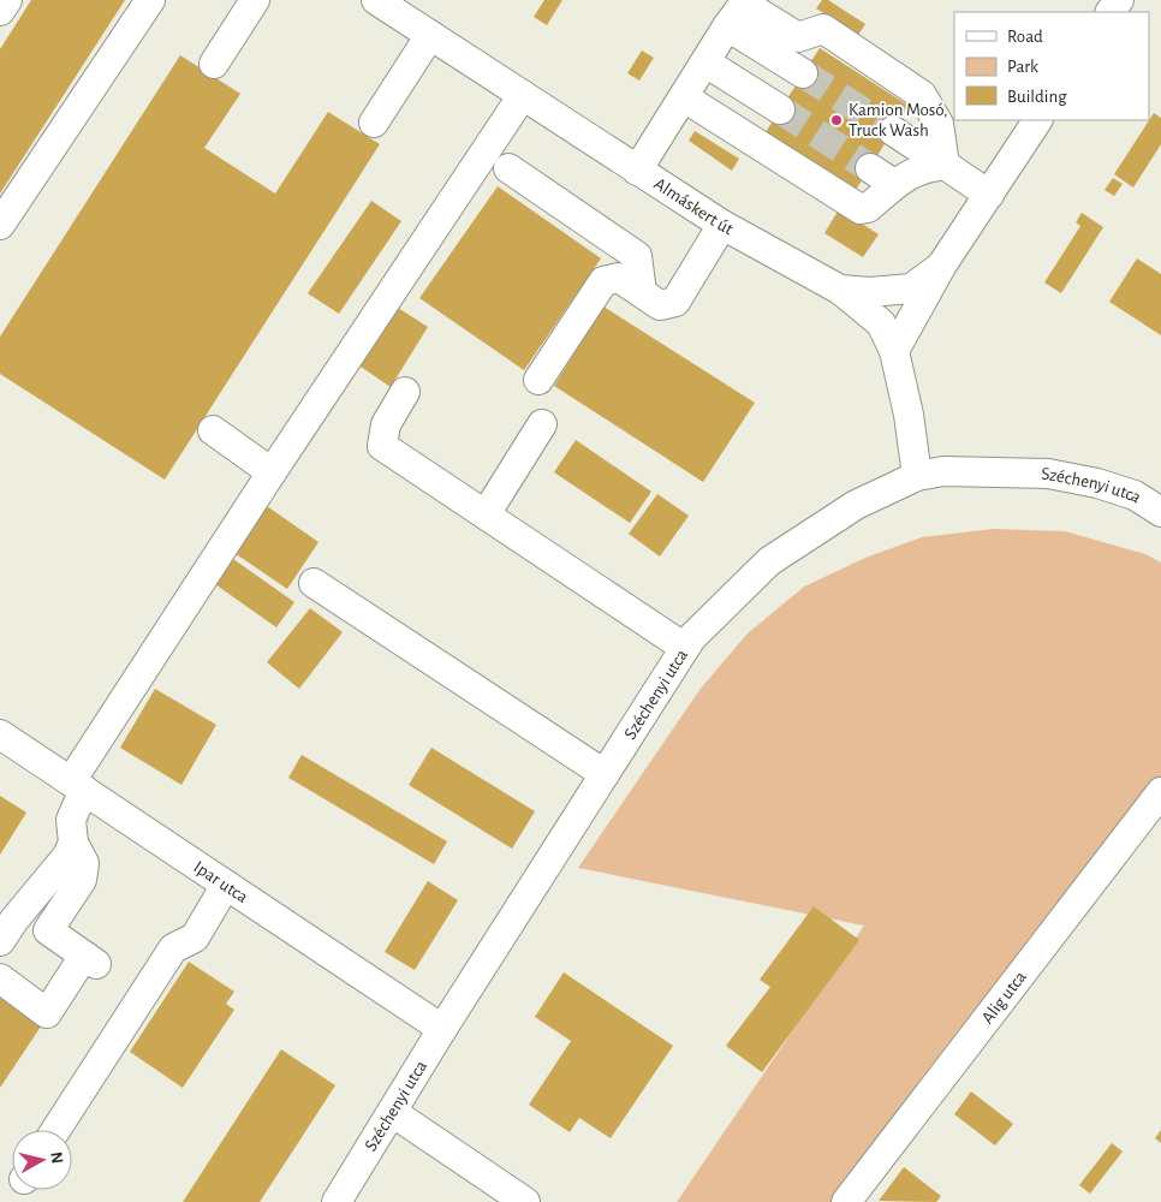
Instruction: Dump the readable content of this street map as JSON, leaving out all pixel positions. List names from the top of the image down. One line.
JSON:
{"streets":{"street":["Almáskert út","Széchenyi utca","Ipar utca","Alig utca"]},"crossings":[["Almáskert út","Széchenyi utca"],["Széchenyi utca","Ipar utca"]],"places":["Kamion Mosó, Truck Wash"],"legend":["Road","Park","Building"],"north":"right"}
